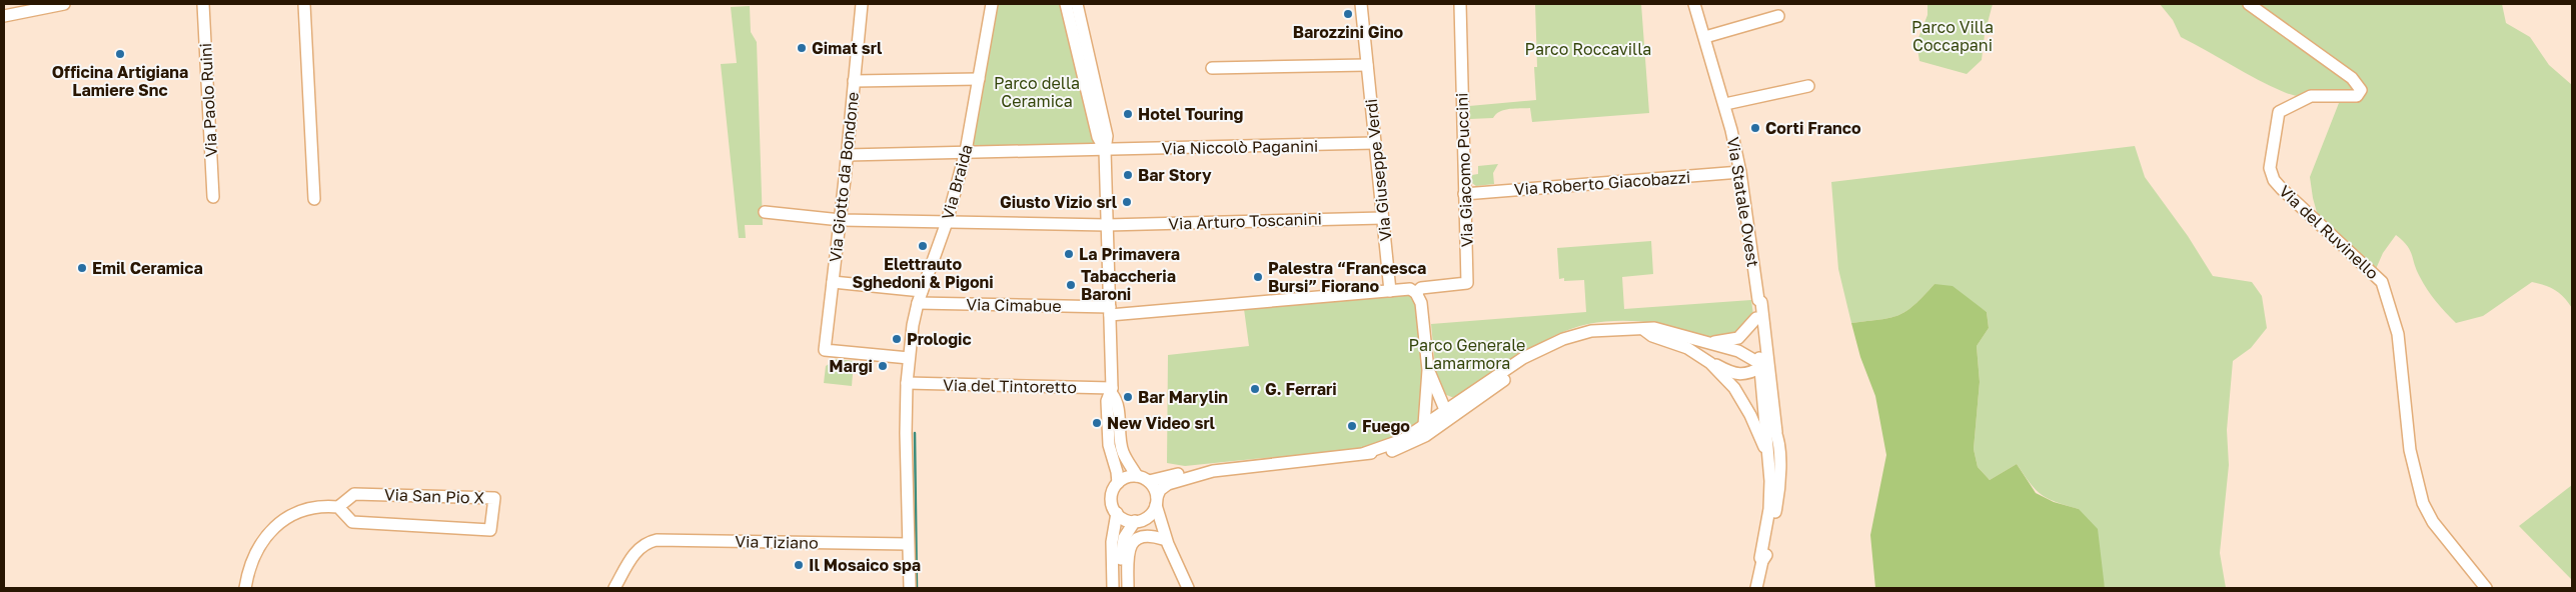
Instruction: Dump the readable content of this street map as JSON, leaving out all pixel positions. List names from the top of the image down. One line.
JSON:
{"streets":{"street":["Via Paolo Ruini","Via Niccolò Paganini","Via Giuseppe Verdi","Via Giacomo Puccini","Via Giotto da Bondone","Via Braida","Via Roberto Giacobazzi","Via Statale Ovest","Via Arturo Toscanini","Via del Ruvinello","Via Cimabue","Via del Tintoretto","Via San Pio X","Via Tiziano"]},"crossings":[["Via Niccolò Paganini","Via Giuseppe Verdi"],["Via Niccolò Paganini","Via Giotto da Bondone"],["Via Niccolò Paganini","Via Braida"],["Via Giuseppe Verdi","Via Arturo Toscanini"],["Via Giuseppe Verdi","Via Cimabue"],["Via Giacomo Puccini","Via Roberto Giacobazzi"],["Via Giotto da Bondone","Via Braida"],["Via Giotto da Bondone","Via Arturo Toscanini"],["Via Braida","Via Arturo Toscanini"],["Via Braida","Via Cimabue"],["Via Braida","Via del Tintoretto"],["Via Braida","Via Tiziano"],["Via Roberto Giacobazzi","Via Statale Ovest"]],"parks":["Parco Villa Coccapani","Parco Roccavilla","Parco della Ceramica","Parco Generale Lamarmora"],"places":["Barozzini Gino","Gimat srl","Officina Artigiana Lamiere Snc","Hotel Touring","Corti Franco","Bar Story","Giusto Vizio srl","Elettrauto Sghedoni & Pigoni","La Primavera","Emil Ceramica","Palestra “Francesca Bursi” Fiorano","Tabaccheria Baroni","Prologic","Margi","G. Ferrari","Bar Marylin","New Video srl","Fuego","Il Mosaico spa"]}
